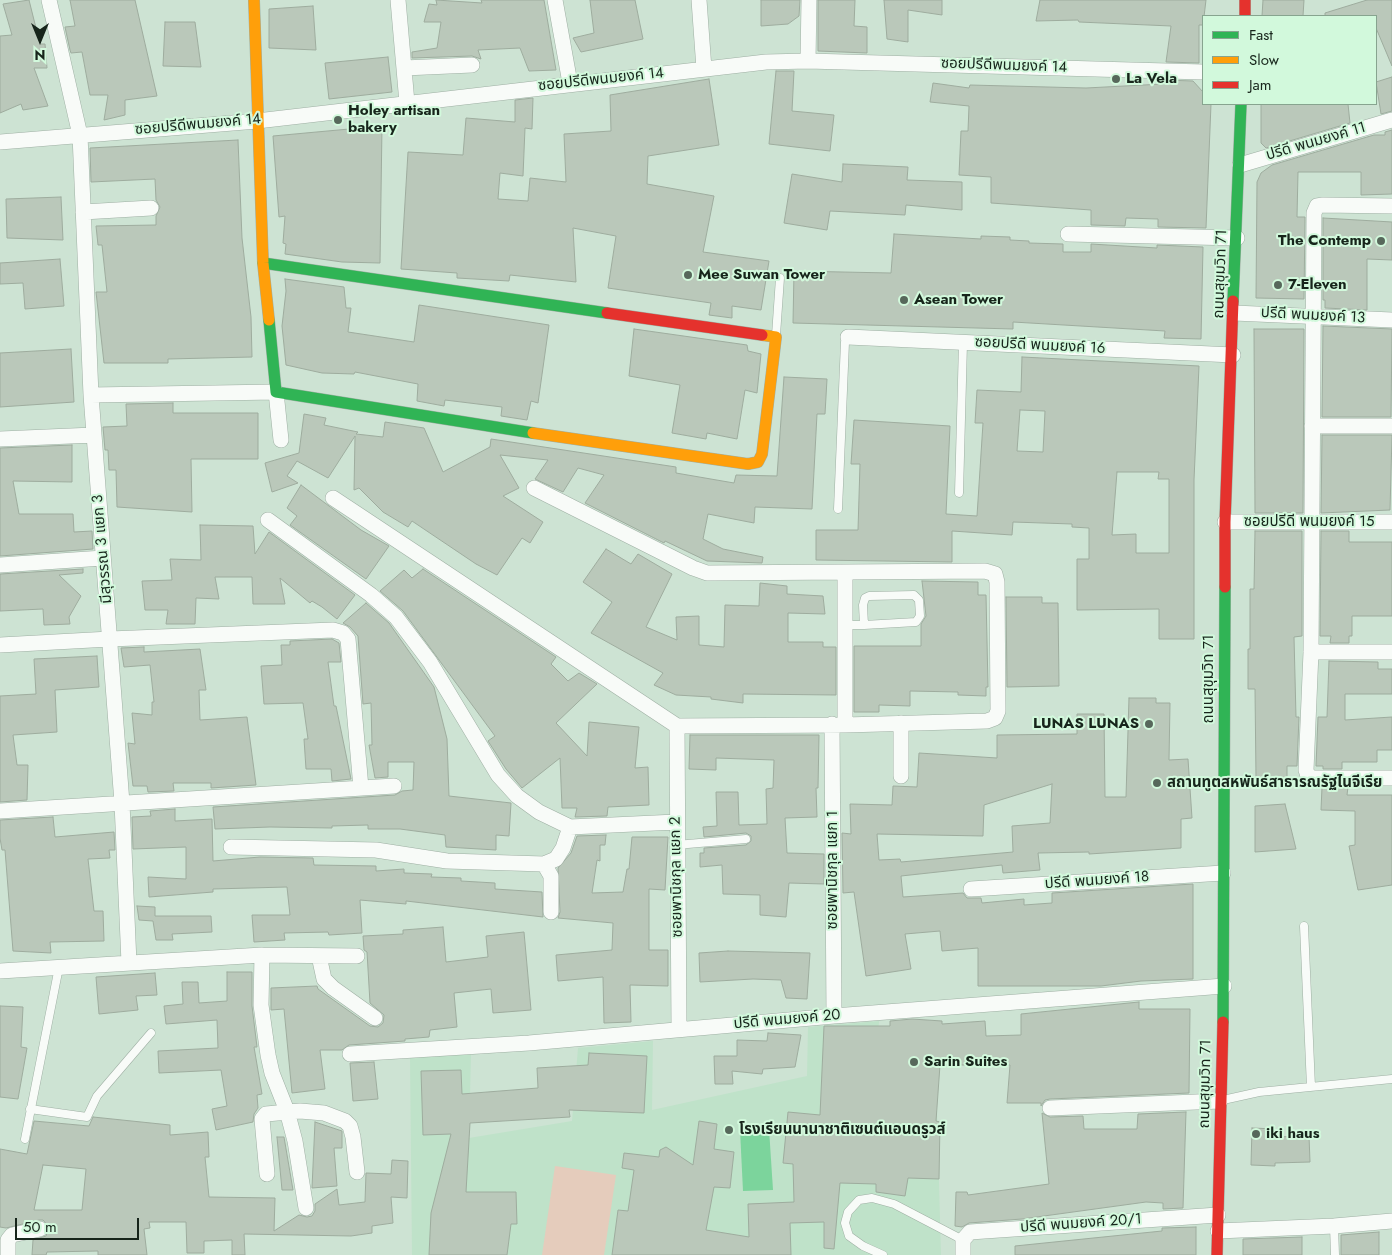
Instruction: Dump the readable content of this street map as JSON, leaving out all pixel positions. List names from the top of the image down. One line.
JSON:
{"streets":{"street":["ซอยปรีดีพนมยงค์ 14","ปรีดี พนมยงค์ 11","ถนนสุขุมวิท 71","ปรีดี พนมยงค์ 13","ซอยปรีดี พนมยงค์ 16","ซอยปรีดี พนมยงค์ 15","มีสุวรรณ 3 แยก 3","ซอยพานิชกุล แยก 1","ซอยพานิชกุล แยก 2","ปรีดี พนมยงค์ 18","ปรีดี พนมยงค์ 20","ปรีดี พนมยงค์ 20/1"]},"crossings":[["ซอยปรีดีพนมยงค์ 14","มีสุวรรณ 3 แยก 3"],["ปรีดี พนมยงค์ 11","ถนนสุขุมวิท 71"],["ถนนสุขุมวิท 71","ปรีดี พนมยงค์ 13"],["ถนนสุขุมวิท 71","ซอยปรีดี พนมยงค์ 16"],["ถนนสุขุมวิท 71","ซอยปรีดี พนมยงค์ 15"],["ถนนสุขุมวิท 71","ปรีดี พนมยงค์ 18"],["ถนนสุขุมวิท 71","ปรีดี พนมยงค์ 20"],["ถนนสุขุมวิท 71","ปรีดี พนมยงค์ 20/1"],["ซอยพานิชกุล แยก 1","ปรีดี พนมยงค์ 20"],["ซอยพานิชกุล แยก 2","ปรีดี พนมยงค์ 20"]],"places":["La Vela","Holey artisan bakery","The Contemp","Mee Suwan Tower","7-Eleven","Asean Tower","LUNAS LUNAS","สถานทูตสหพันธ์สาธารณรัฐไนจีเรีย","Sarin Suites","โรงเรียนนานาชาติเซนต์แอนดรูวส์","iki haus"],"legend":["Fast","Slow","Jam"],"scale_bar":"50 m","north":"bottom"}
